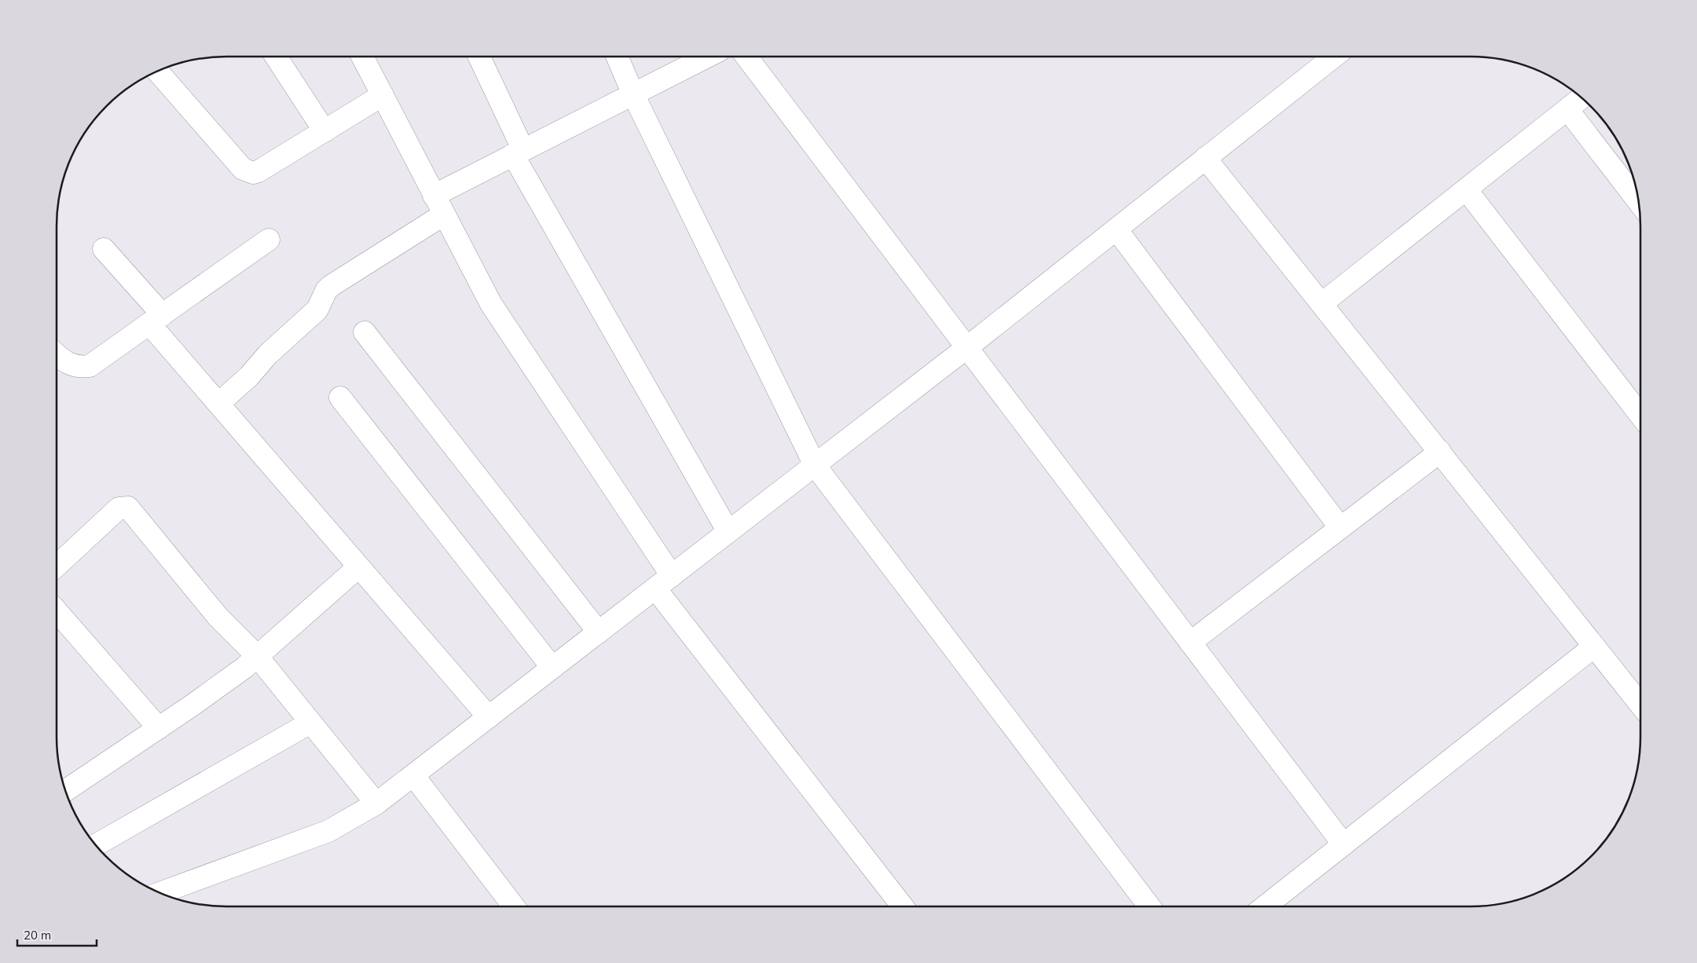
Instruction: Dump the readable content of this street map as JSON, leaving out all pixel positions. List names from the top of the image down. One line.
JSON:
{"scale_bar":"20 m"}
